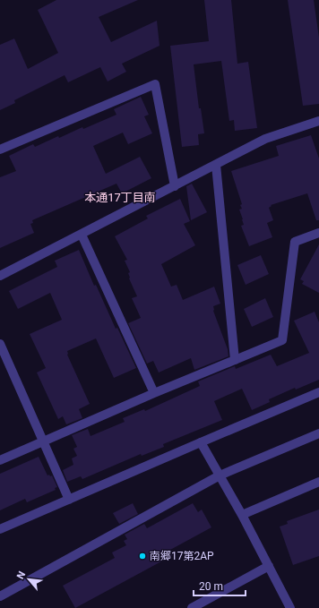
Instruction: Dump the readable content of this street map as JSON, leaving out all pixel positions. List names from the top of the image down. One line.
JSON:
{"districts":["本通17丁目南"],"places":["南郷17第2AP"],"scale_bar":"20 m","north":"top left"}
